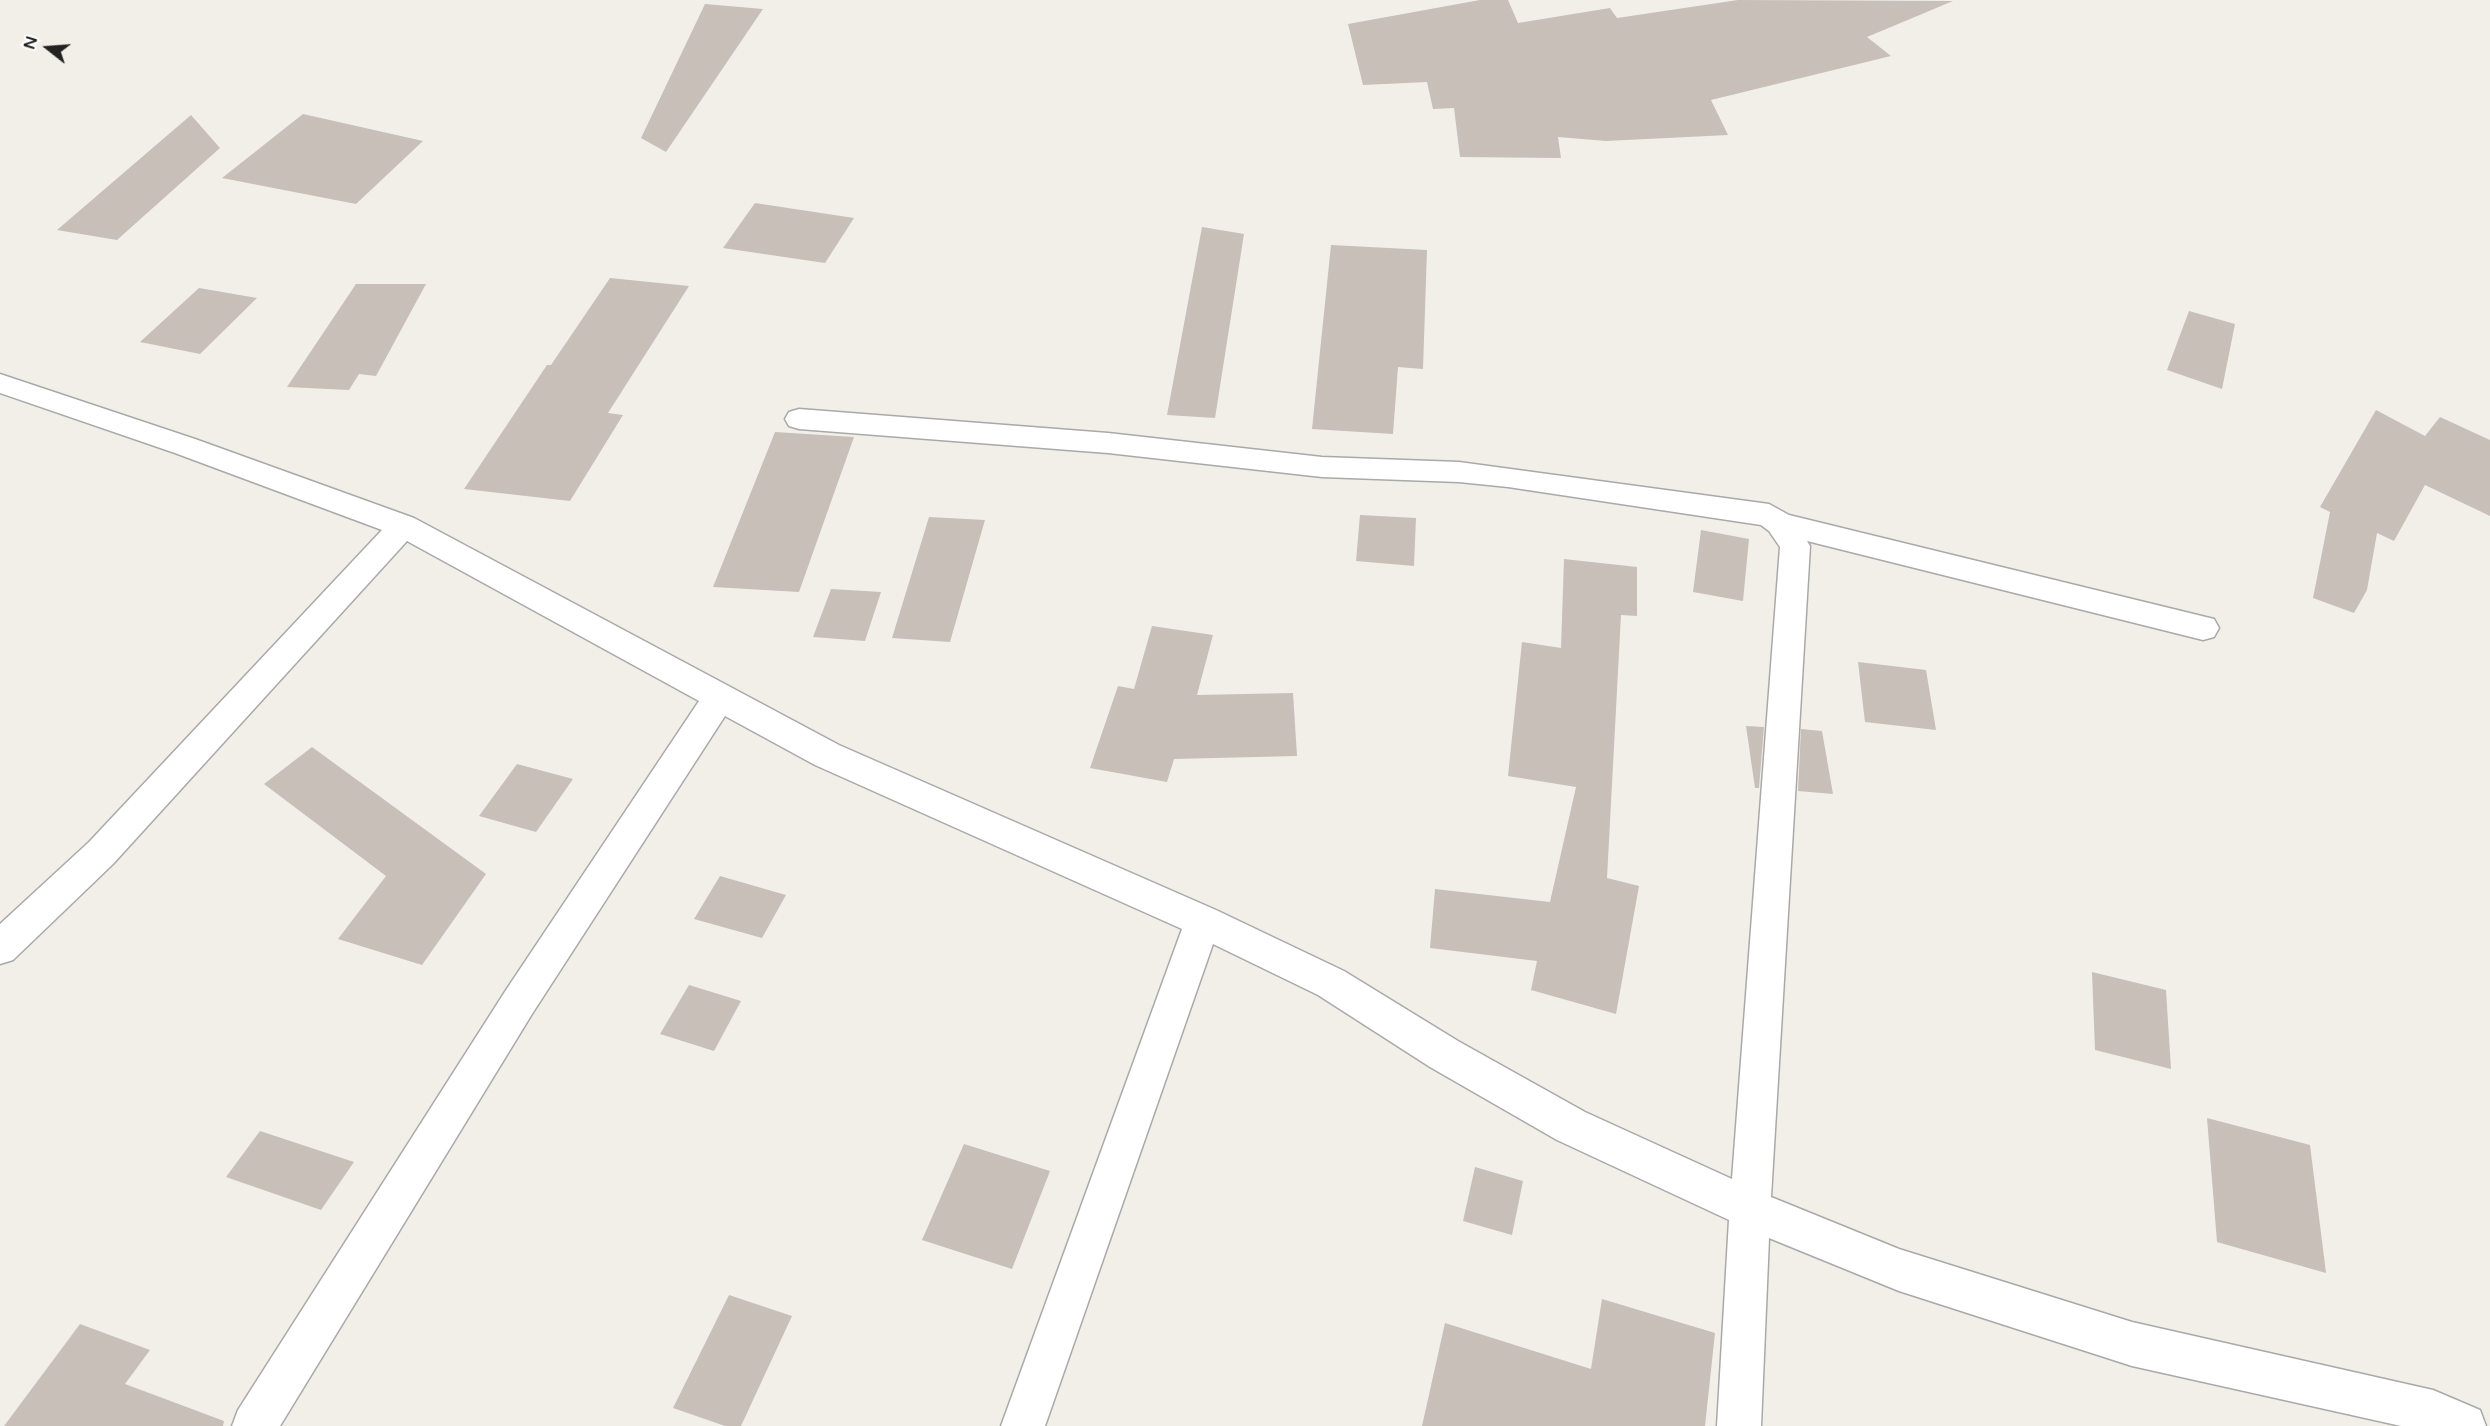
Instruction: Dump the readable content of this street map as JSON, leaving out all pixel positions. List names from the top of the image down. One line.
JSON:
{"north":"left"}
